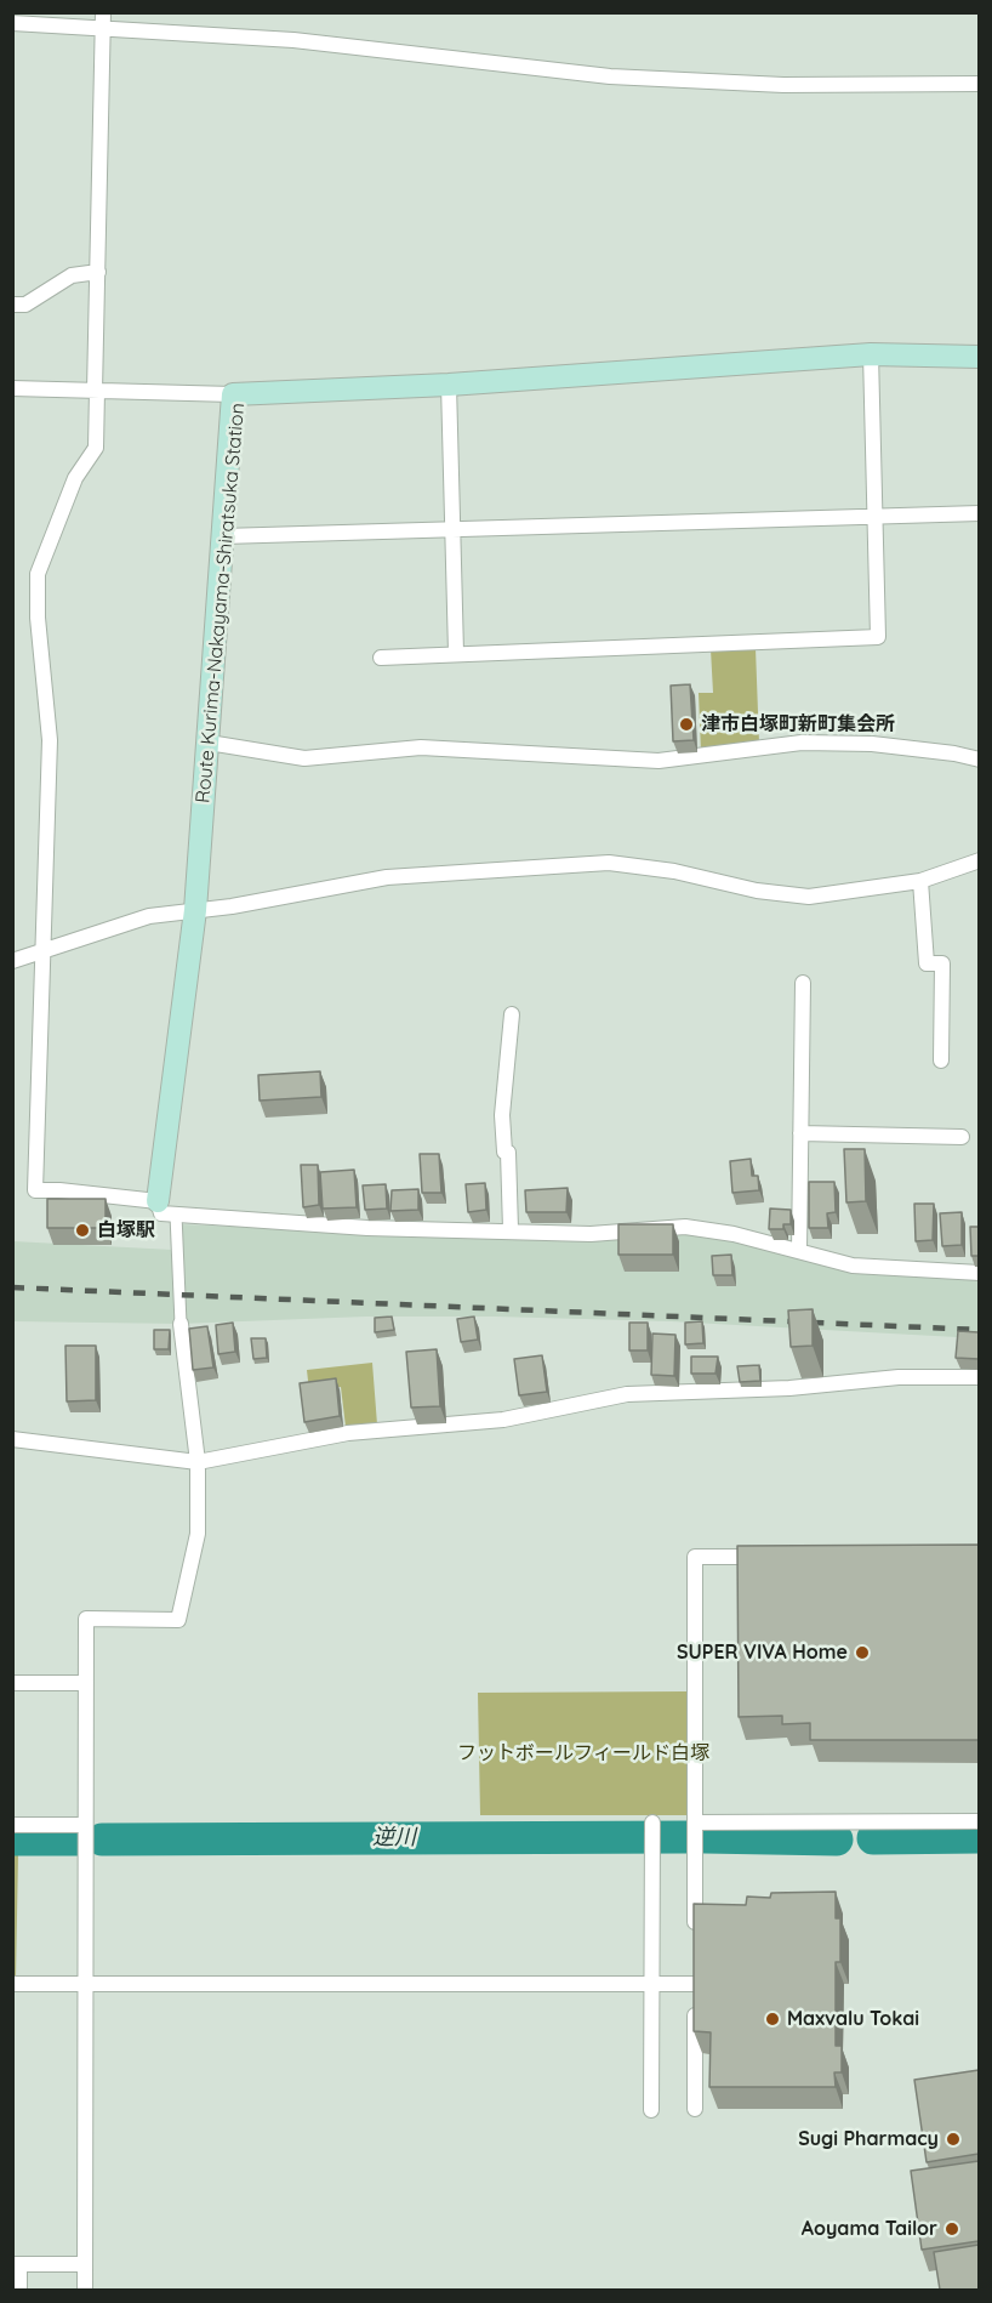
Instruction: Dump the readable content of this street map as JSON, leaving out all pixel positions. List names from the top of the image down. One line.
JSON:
{"streets":{"main road":["Route Kurima-Nakayama-Shiratsuka Station"]},"water":["逆川"],"parks":["フットボールフィールド白塚"],"places":["津市白塚町新町集会所","白塚駅","SUPER VIVA Home","Maxvalu Tokai","Sugi Pharmacy","Aoyama Tailor"]}
